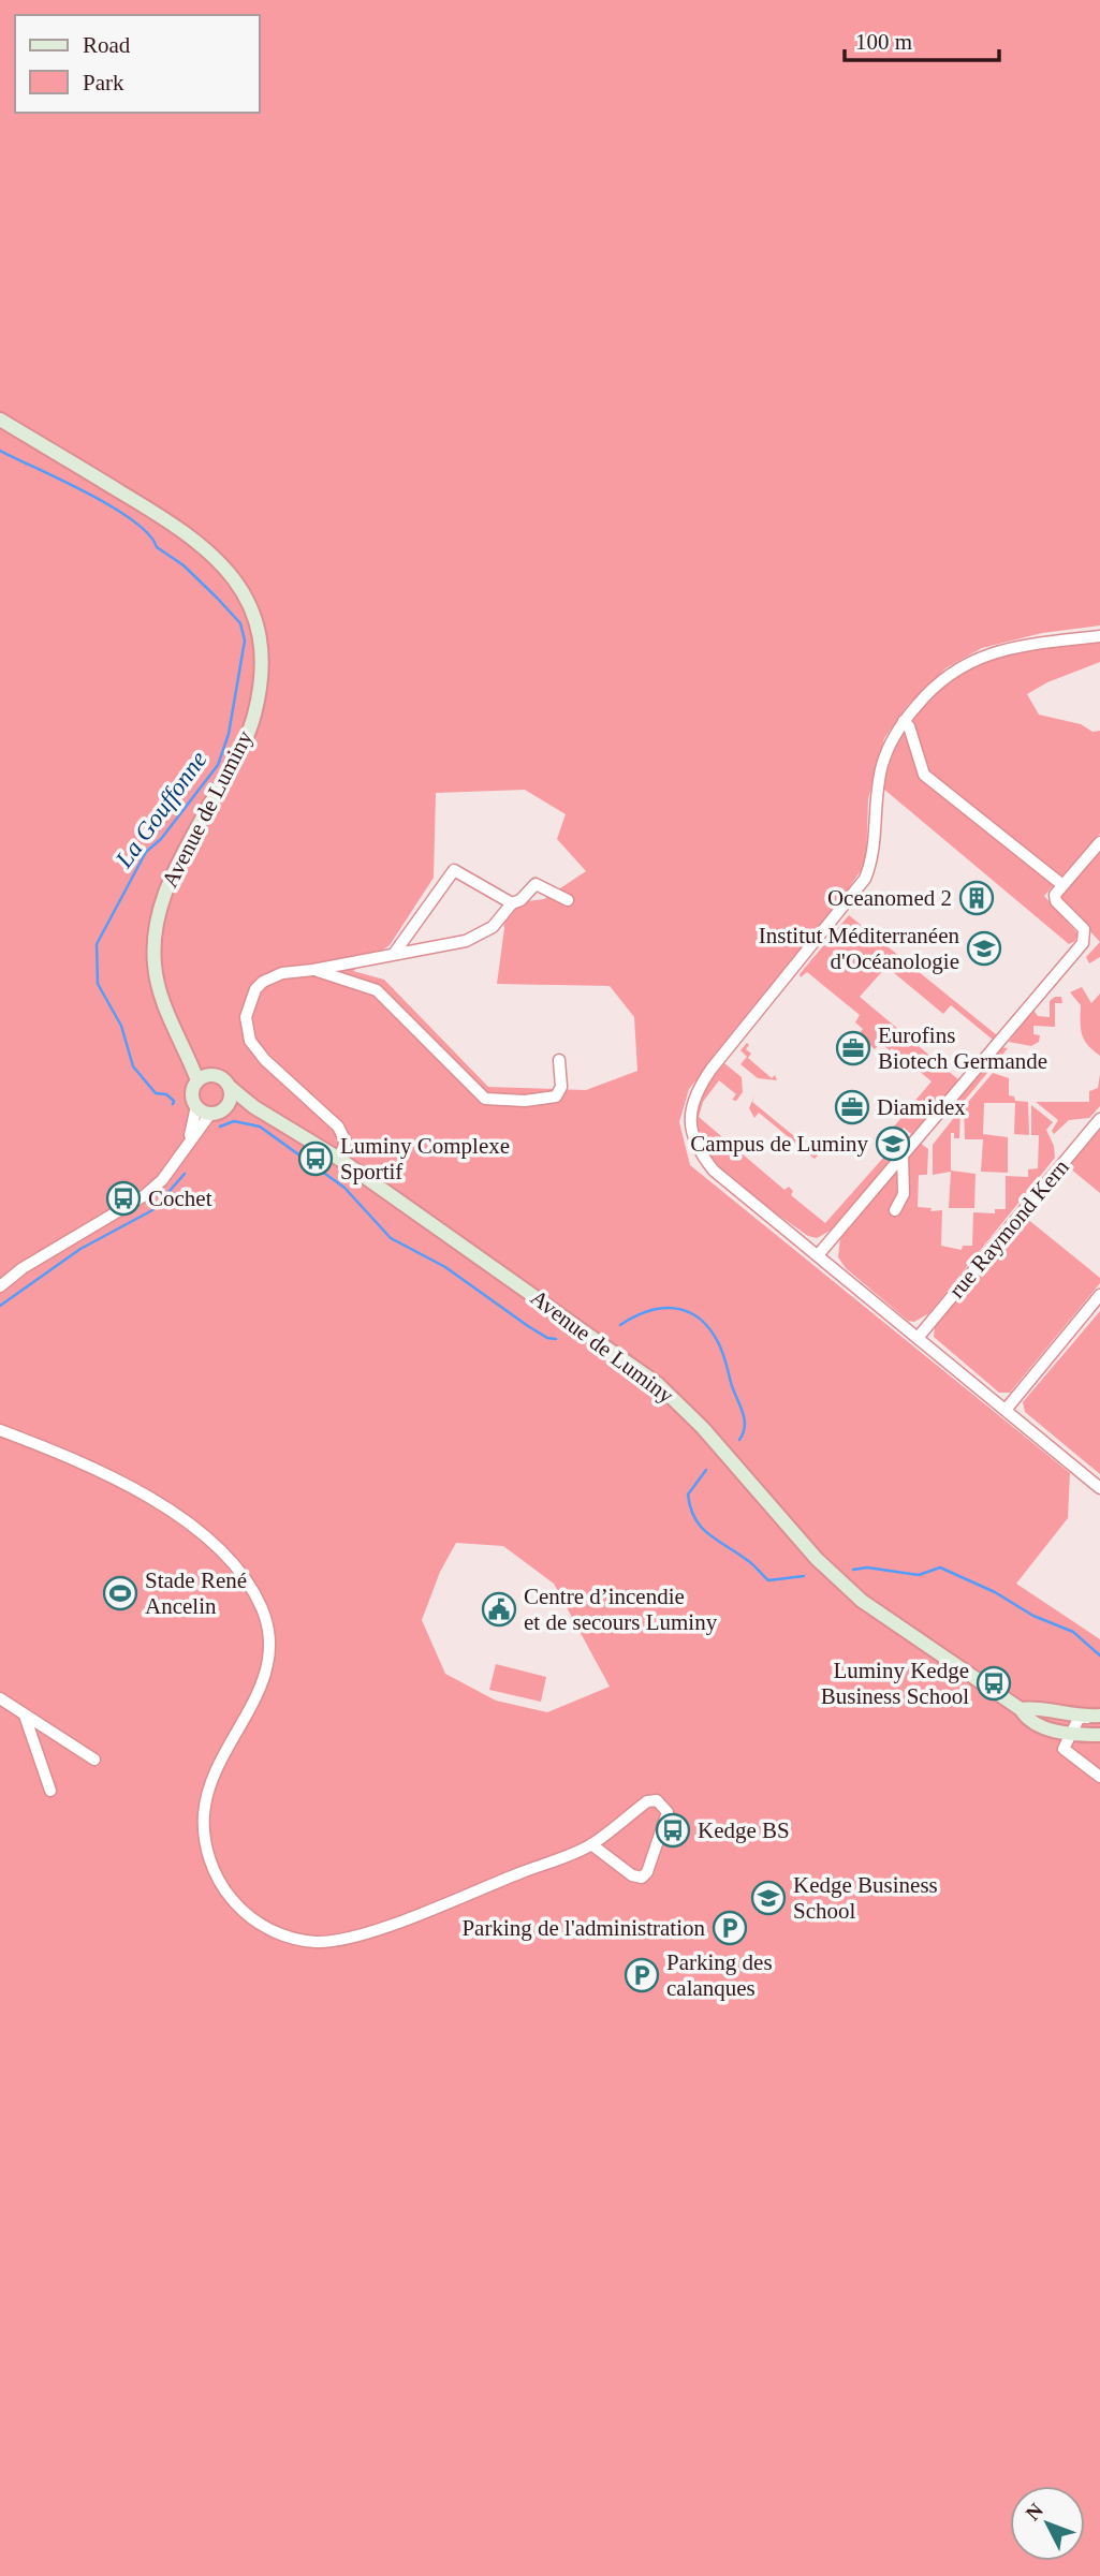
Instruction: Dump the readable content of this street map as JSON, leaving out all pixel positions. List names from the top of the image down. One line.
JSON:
{"streets":{"street":["Avenue de Luminy","rue Raymond Kern"]},"water":["La Gouffonne"],"places":{"building":["Oceanomed 2"],"school or university":["Institut Méditerranéen d'Océanologie","Campus de Luminy","Kedge Business School"],"office":["Eurofins Biotech Germande","Diamidex"],"bus stop":["Luminy Complexe Sportif","Cochet","Luminy Kedge Business School","Kedge BS"],"sports":["Stade René Ancelin"],"public building":["Centre d’incendie et de secours Luminy"],"parking":["Parking de l'administration","Parking des calanques"]},"legend":["Road","Park"],"scale_bar":"100 m","north":"top left"}
